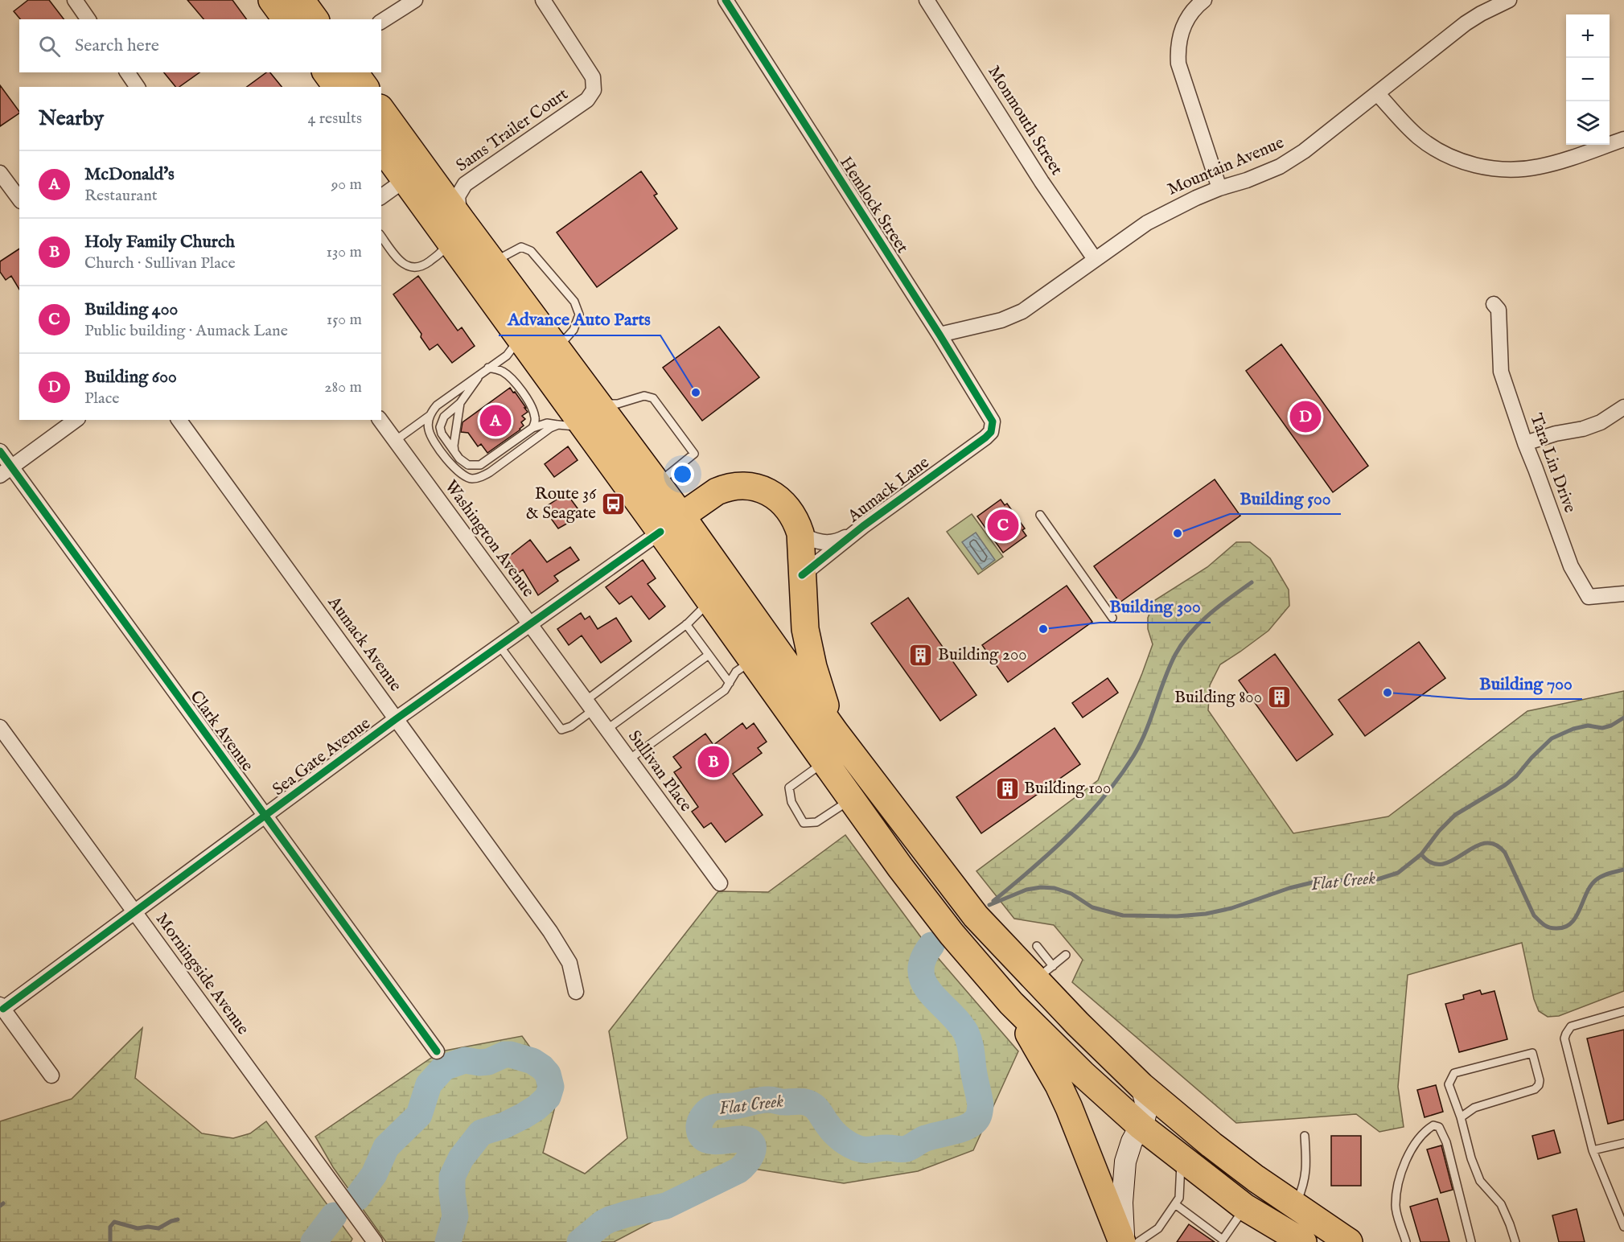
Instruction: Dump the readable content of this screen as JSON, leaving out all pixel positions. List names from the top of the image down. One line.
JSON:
{"streets":{"street":["Monmouth Street","Sams Trailer Court","Mountain Avenue","Hemlock Street","Tara Lin Drive","Aumack Lane","Washington Avenue","Aumack Avenue","Clark Avenue","Sea Gate Avenue","Sullivan Place","Morningside Avenue"]},"crossings":[["Monmouth Street","Mountain Avenue"],["Mountain Avenue","Hemlock Street"],["Hemlock Street","Aumack Lane"],["Washington Avenue","Sea Gate Avenue"],["Washington Avenue","Sullivan Place"],["Aumack Avenue","Sea Gate Avenue"],["Clark Avenue","Sea Gate Avenue"],["Sea Gate Avenue","Morningside Avenue"]],"water":["Flat Creek"],"places":{"other":["Advance Auto Parts","Building 500","Building 300","Building 700"],"bus stop":["Route 36 & Seagate"],"building":["Building 200","Building 800","Building 100"]},"page":{"map_buttons":["+","−"],"search":"Search here","heading":["Nearby","4 results"],"list":[{"mark":"A","name":"McDonald's","note":"Restaurant","value":"90 m"},{"mark":"B","name":"Holy Family Church","note":"Church · Sullivan Place","value":"130 m"},{"mark":"C","name":"Building 400","note":"Public building · Aumack Lane","value":"150 m"},{"mark":"D","name":"Building 600","note":"Place","value":"280 m"}],"pins":["D","A","C","B"]}}
